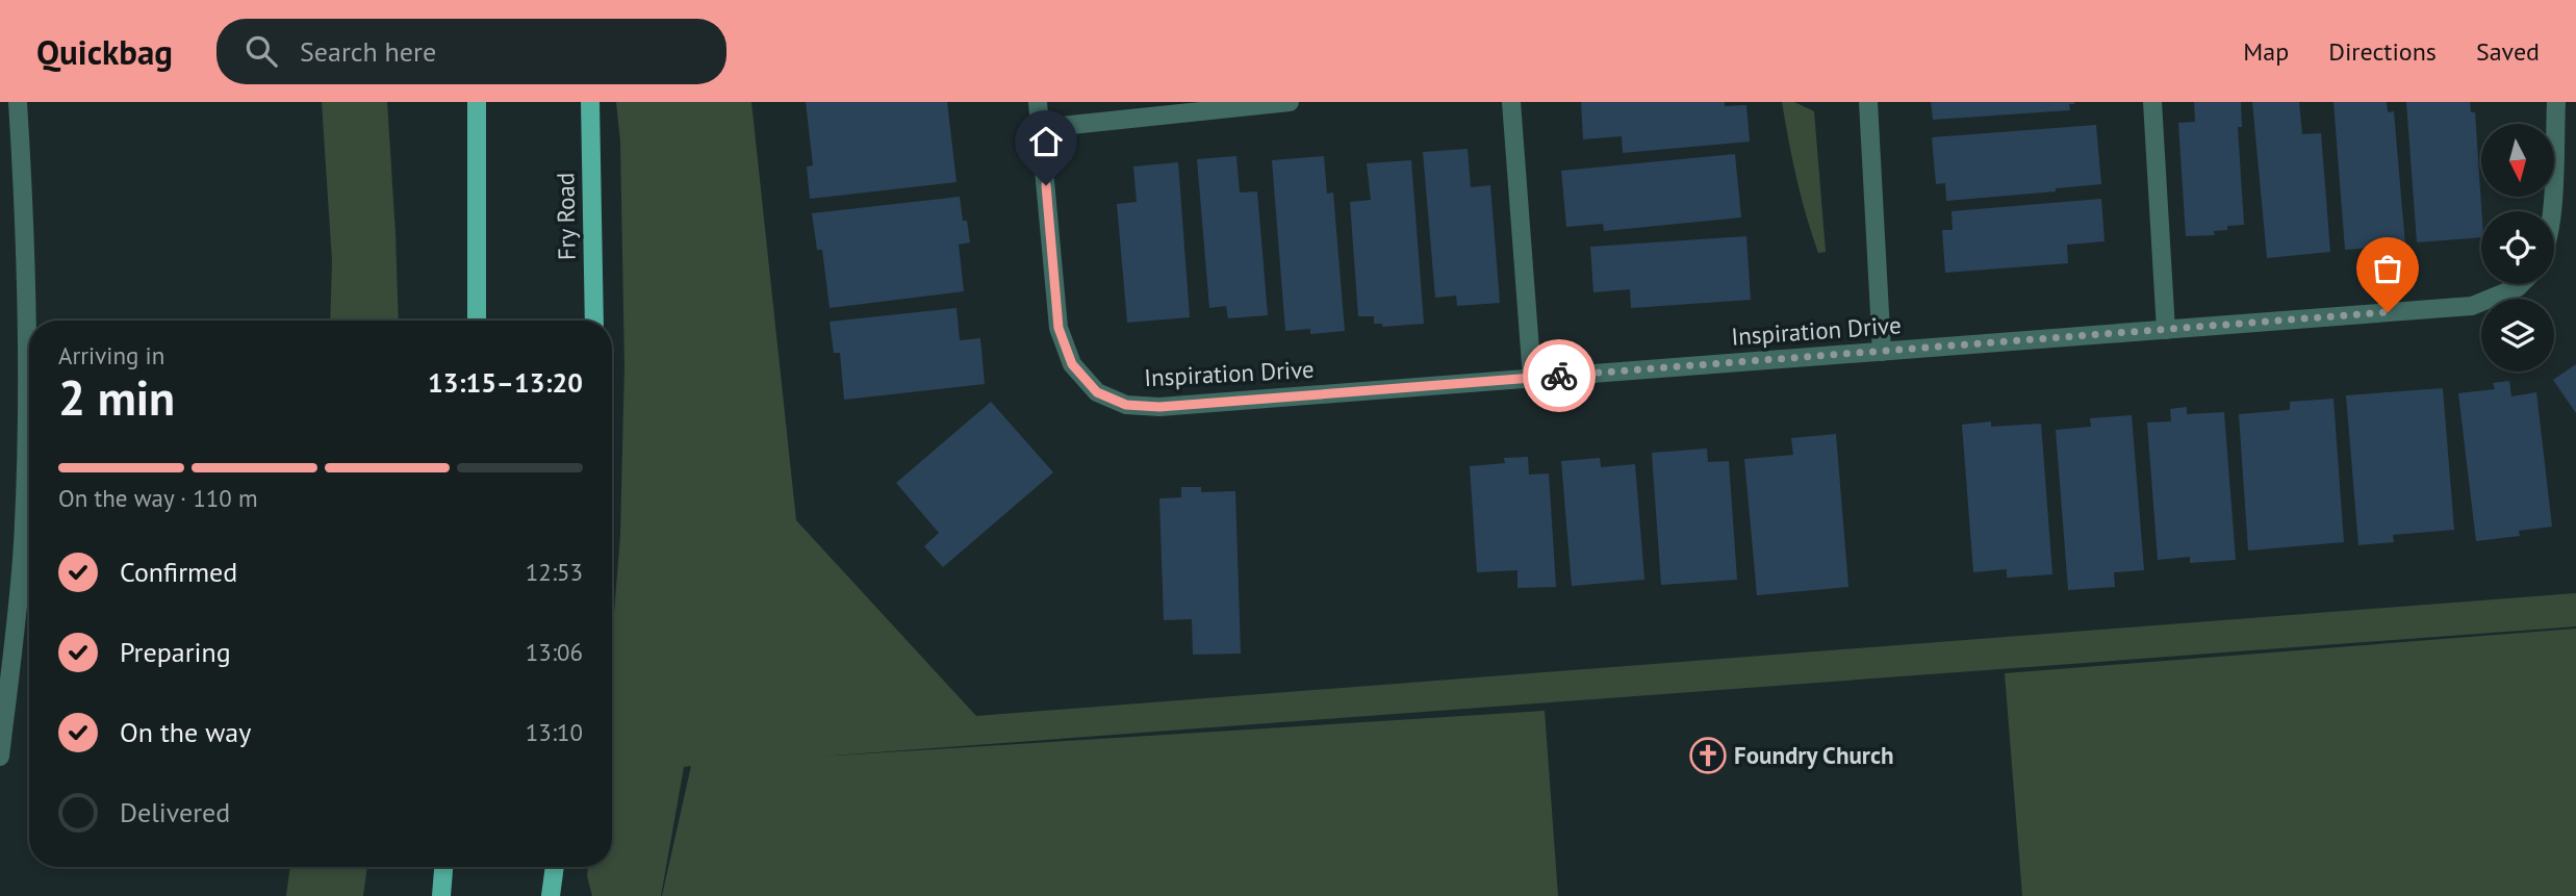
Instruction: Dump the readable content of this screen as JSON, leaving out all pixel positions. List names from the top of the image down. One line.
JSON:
{"streets":{"main road":["Fry Road"],"street":["Inspiration Drive"]},"places":{"church":["Foundry Church"]},"north":"bottom","page":{"header":"Quickbag","search":"Search here","nav":["Map","Directions","Saved"],"heading":["2 min","Arriving in","13:15–13:20"],"bar":"On the way · 110 m","list":[["Confirmed","12:53"],["Preparing","13:06"],["On the way","13:10"],"Delivered"]}}
